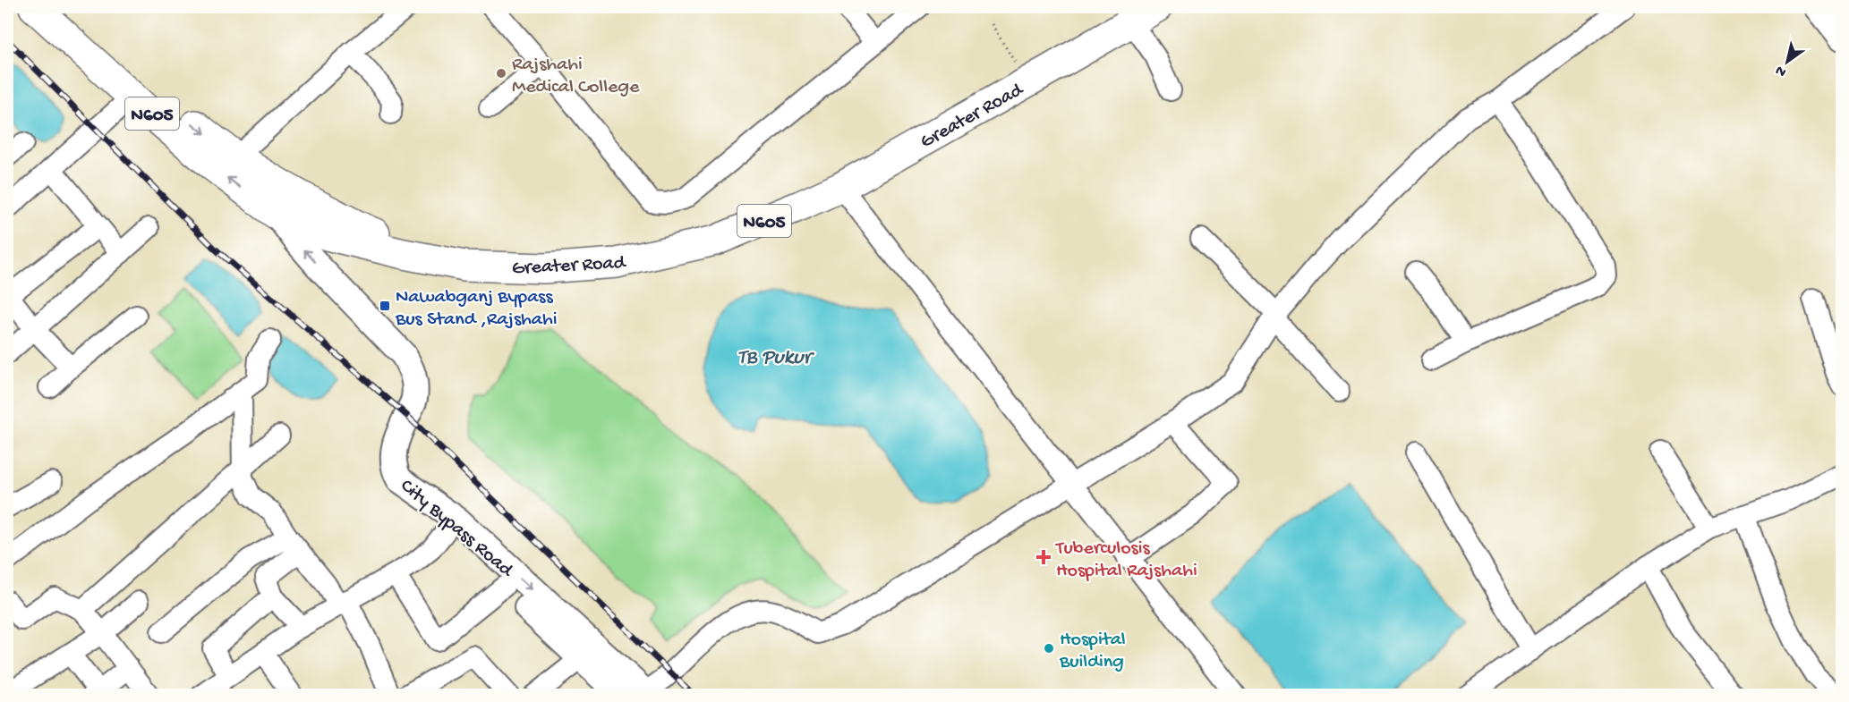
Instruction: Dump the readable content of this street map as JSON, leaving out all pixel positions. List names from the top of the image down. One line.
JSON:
{"streets":{"highway":["N605","Greater Road"],"main road":["City Bypass Road"]},"water":["TB Pukur"],"places":{"other":["Rajshahi Medical College","Hospital Building"],"transit":["Nawabganj Bypass Bus Stand ,Rajshahi"],"health":["Tuberculosis Hospital Rajshahi"]},"north":"bottom left"}
